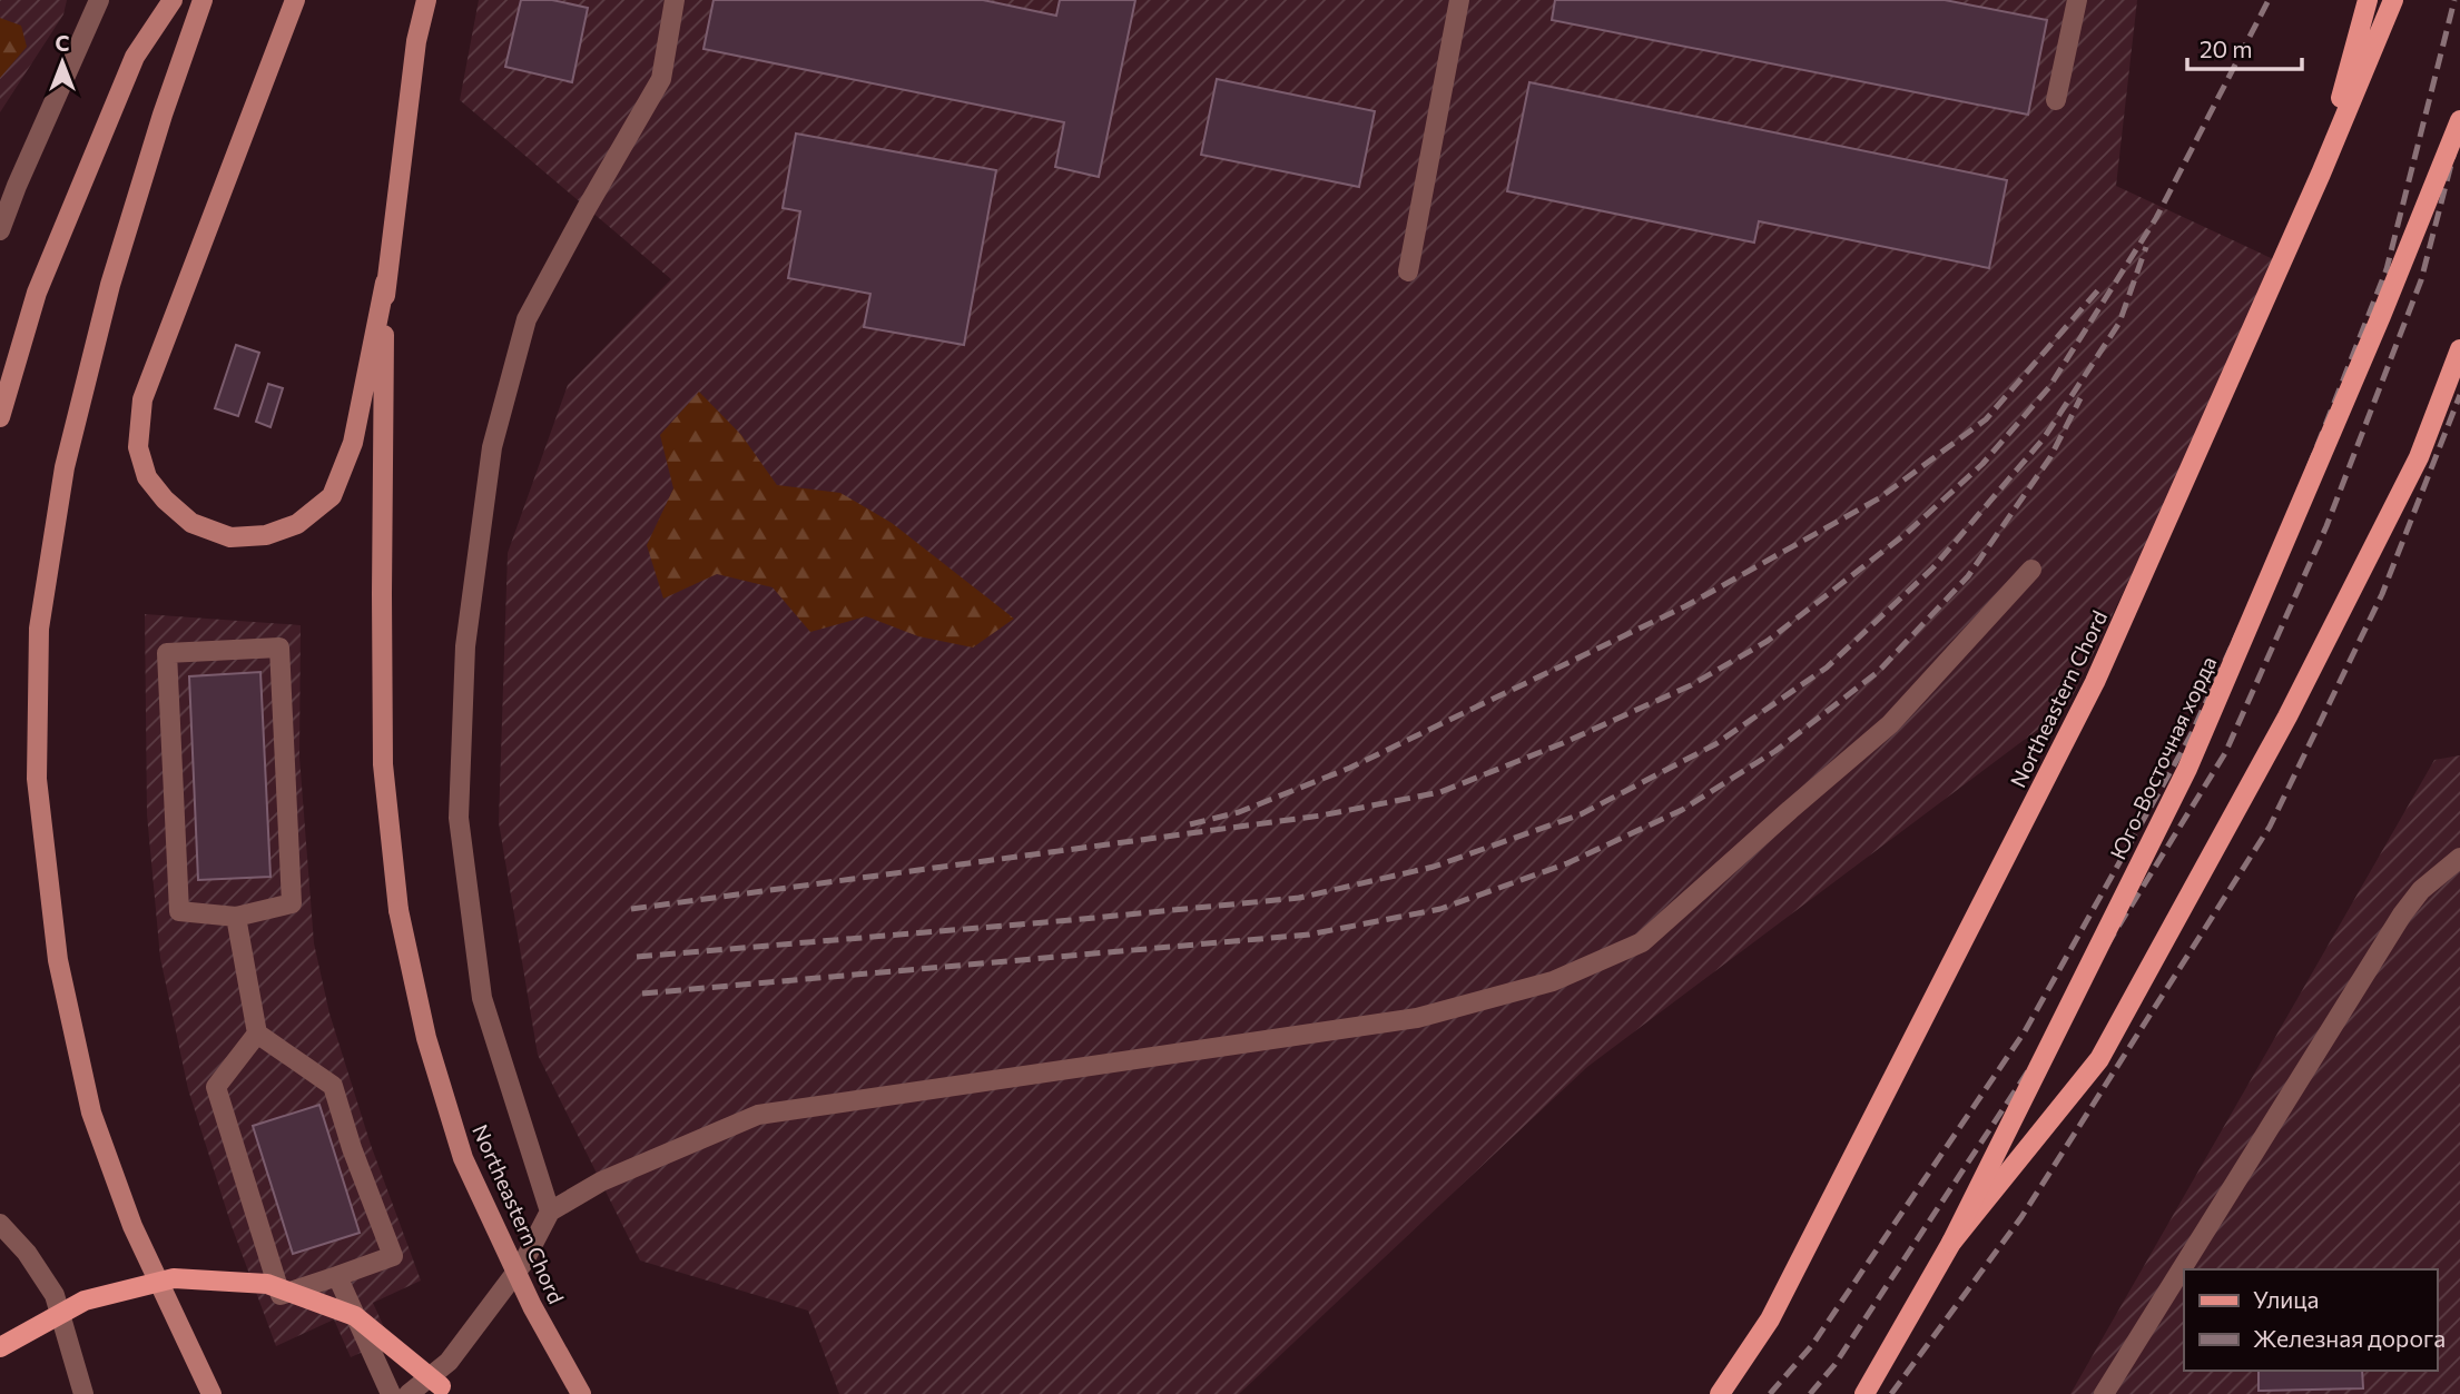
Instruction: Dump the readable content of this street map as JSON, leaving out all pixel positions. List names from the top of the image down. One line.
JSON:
{"streets":{"main road":["Northeastern Chord","Юго-Восточная хорда"]},"legend":["Улица","Железная дорога"],"scale_bar":"20 m","north":"top"}
